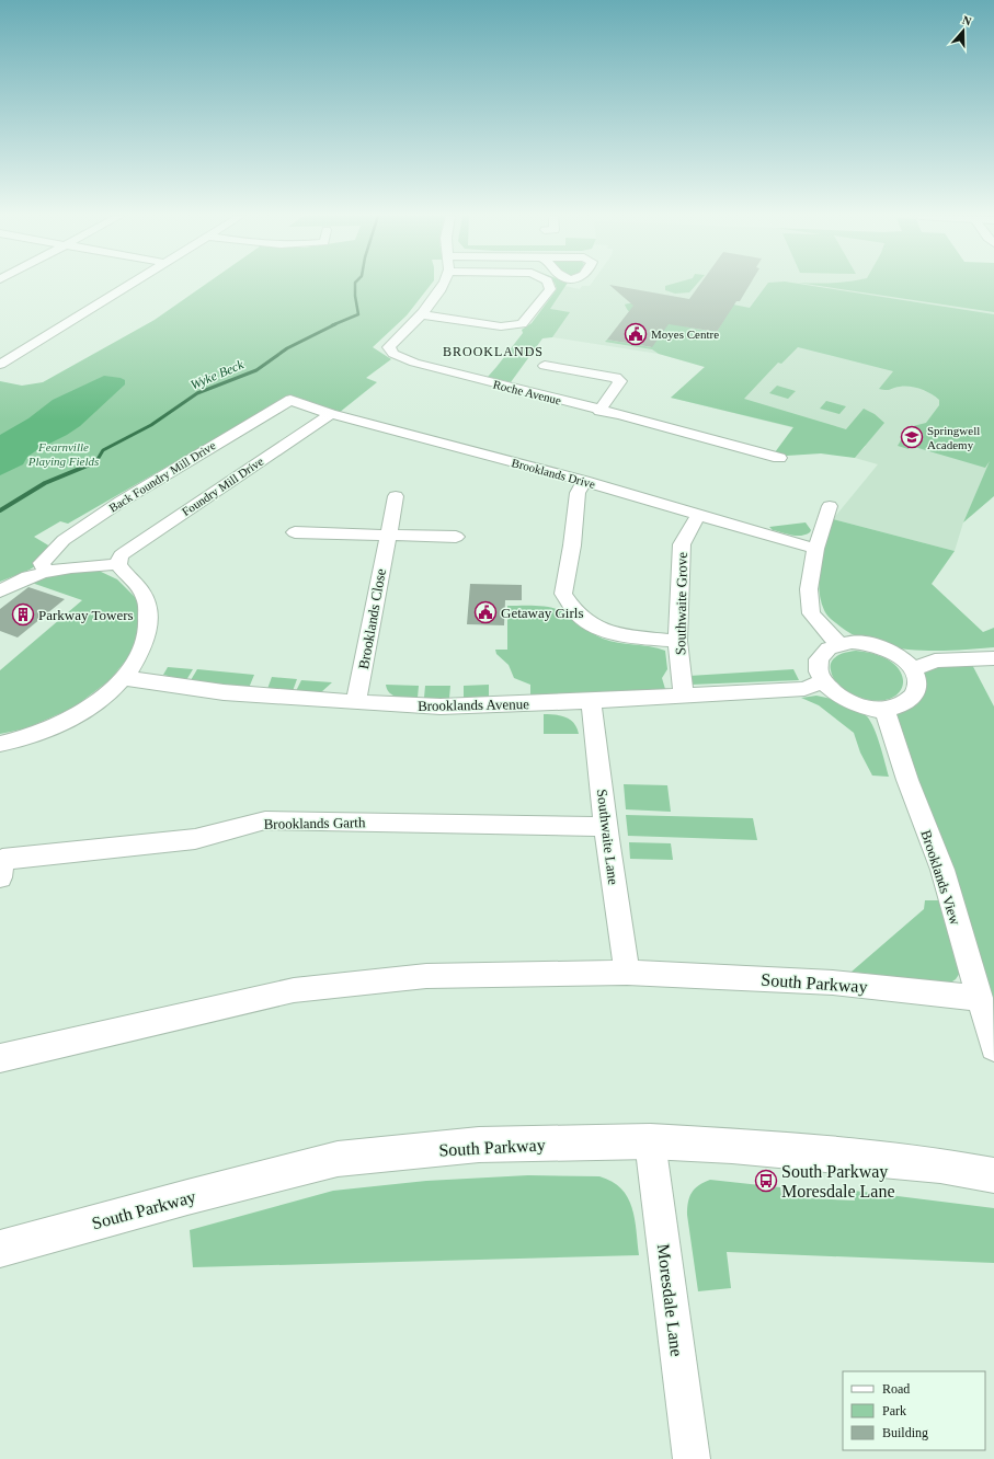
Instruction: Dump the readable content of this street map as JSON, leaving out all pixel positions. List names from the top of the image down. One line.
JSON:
{"streets":{"street":["Roche Avenue","Brooklands Drive","Back Foundry Mill Drive","Foundry Mill Drive","Southwaite Grove","Brooklands Close","Brooklands Avenue","Brooklands Garth","Southwaite Lane","Brooklands View","South Parkway","Moresdale Lane"]},"crossings":[["Brooklands Drive","Back Foundry Mill Drive"],["Brooklands Drive","Foundry Mill Drive"],["Brooklands Drive","Southwaite Grove"],["Southwaite Grove","Brooklands Avenue"],["Brooklands Close","Brooklands Avenue"],["Brooklands Avenue","Southwaite Lane"],["Brooklands Avenue","Brooklands View"],["Brooklands Garth","Southwaite Lane"],["Southwaite Lane","South Parkway"],["Brooklands View","South Parkway"],["South Parkway","Moresdale Lane"]],"districts":["BROOKLANDS"],"water":["Wyke Beck"],"parks":["Fearnville Playing Fields"],"places":{"public building":["Moyes Centre","Getaway Girls"],"school or university":["Springwell Academy"],"building":["Parkway Towers"],"bus stop":["South Parkway Moresdale Lane"]},"legend":["Road","Park","Building"],"north":"top"}
